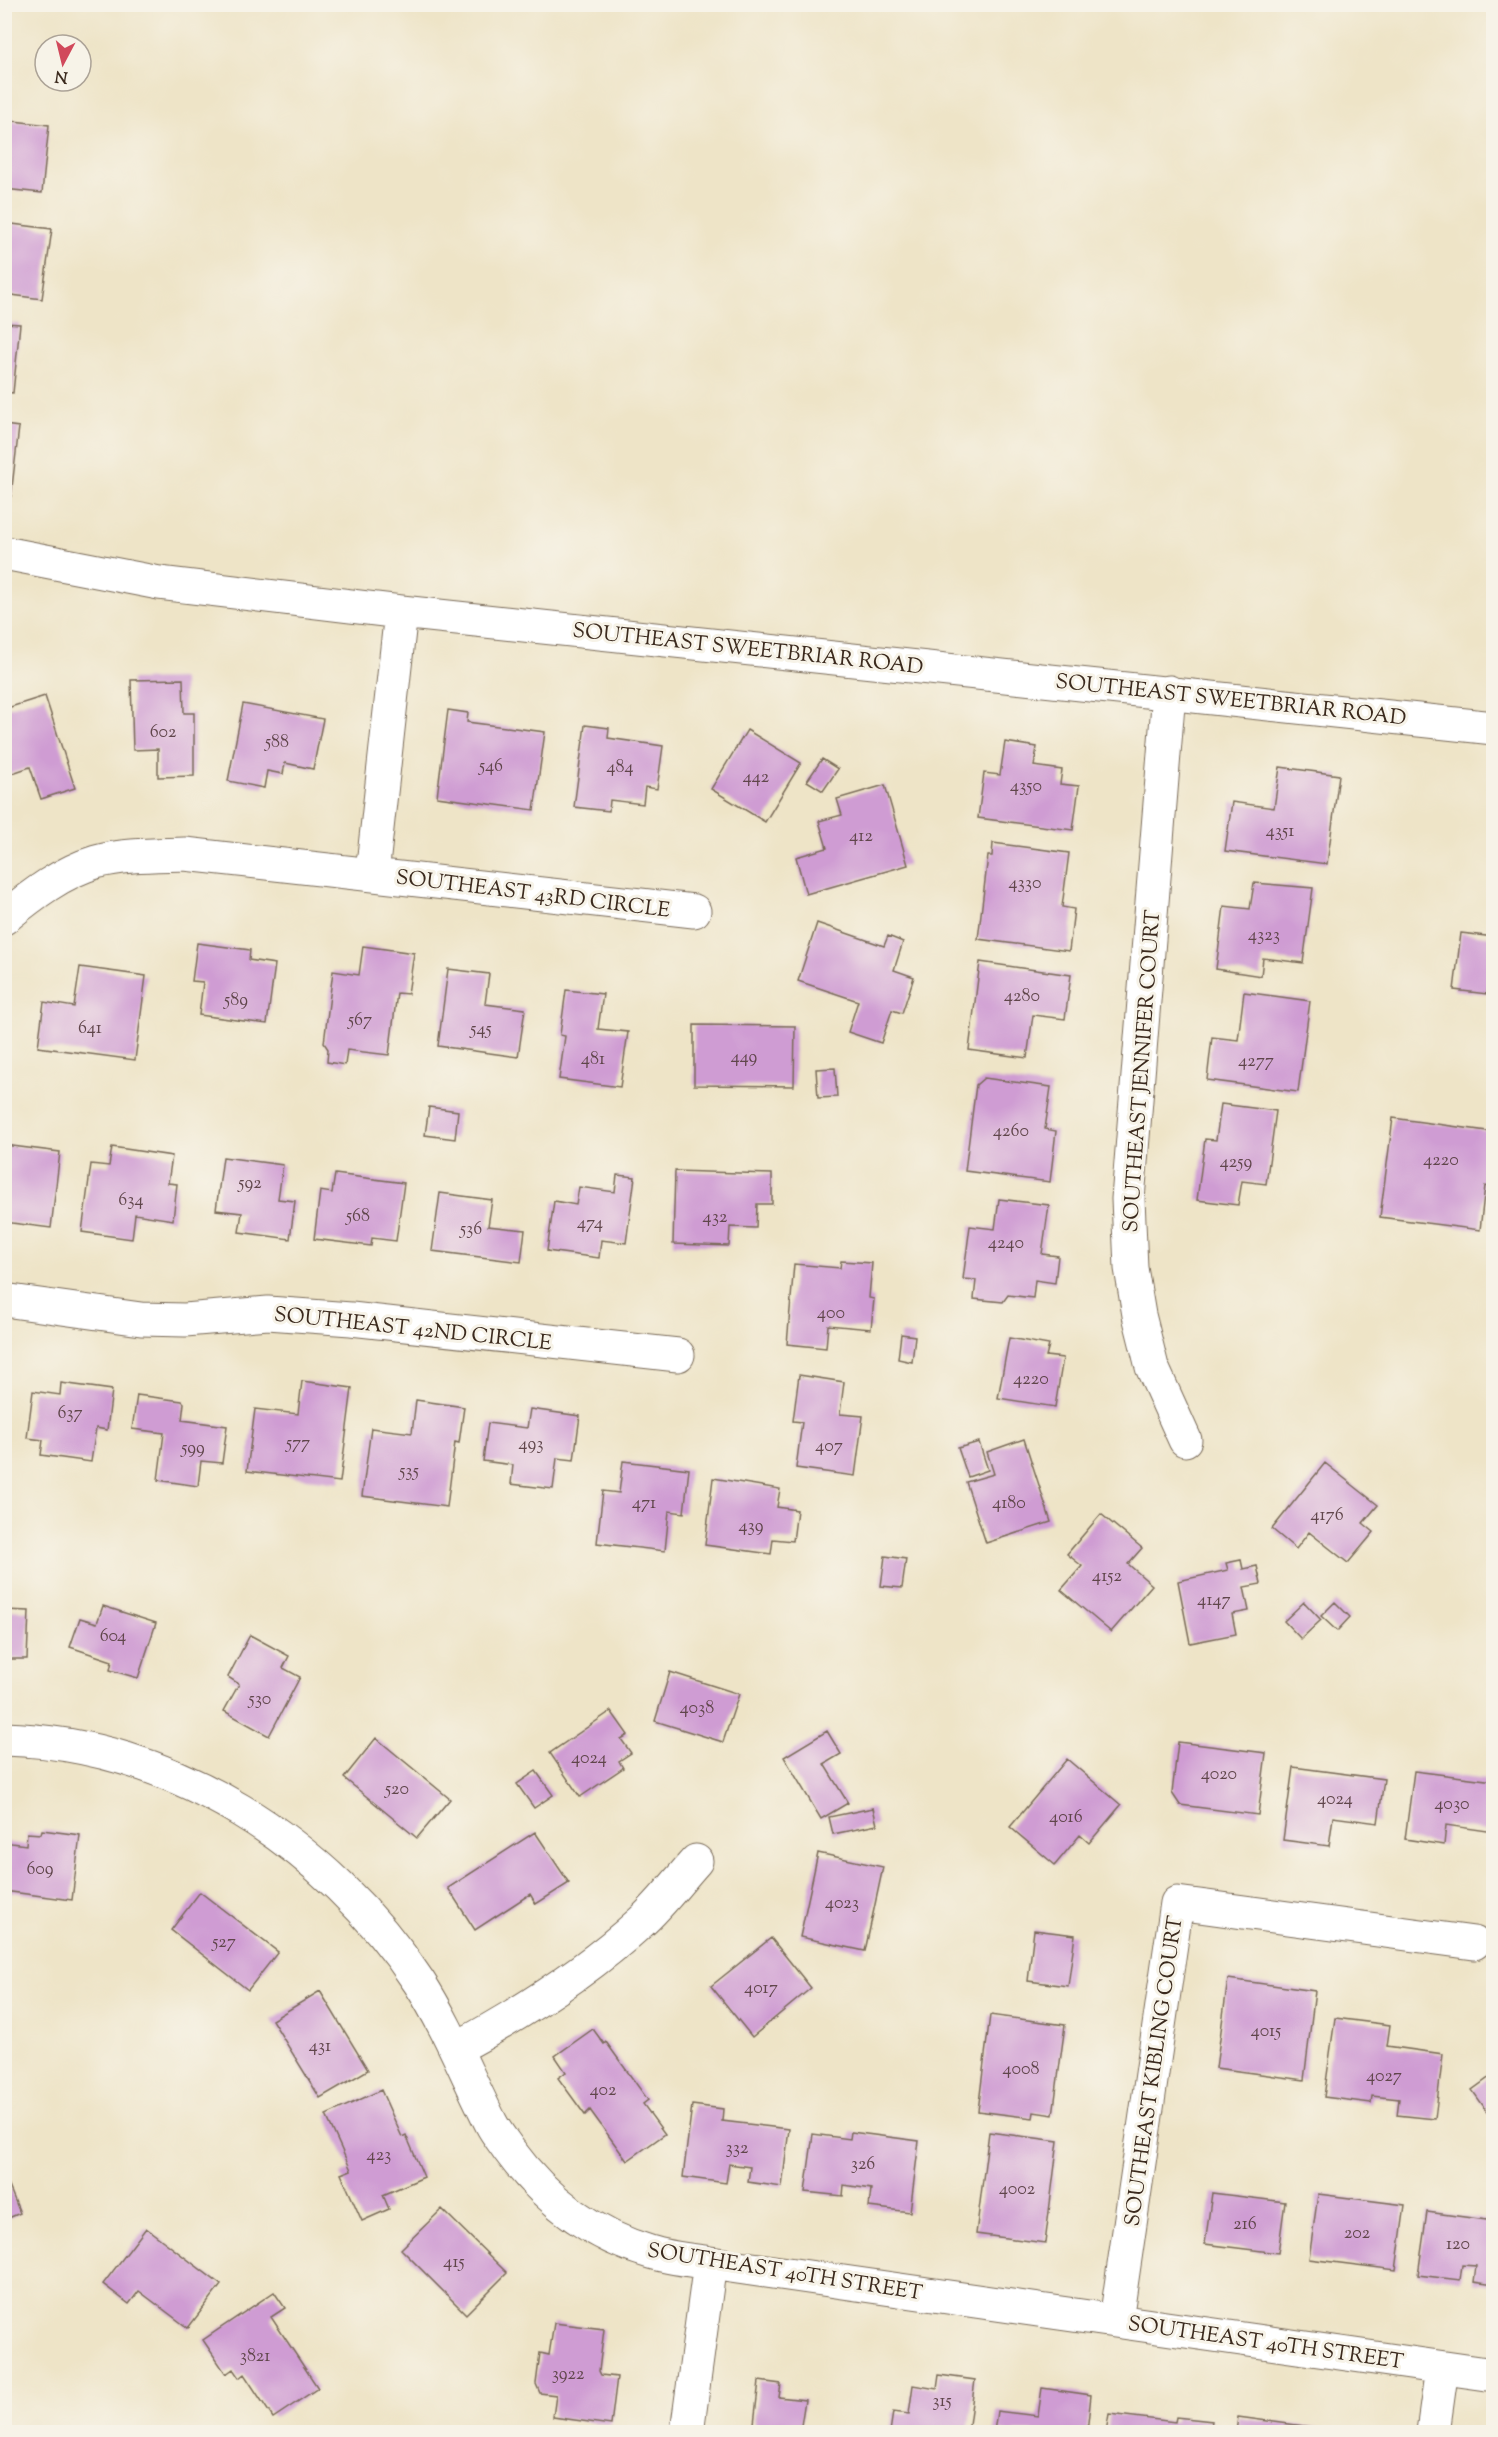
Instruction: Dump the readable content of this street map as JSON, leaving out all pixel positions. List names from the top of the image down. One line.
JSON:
{"streets":{"street":["SOUTHEAST SWEETBRIAR ROAD","SOUTHEAST 43RD CIRCLE","SOUTHEAST JENNIFER COURT","SOUTHEAST 42ND CIRCLE","SOUTHEAST KIBLING COURT","SOUTHEAST 40TH STREET"]},"crossings":[["SOUTHEAST SWEETBRIAR ROAD","SOUTHEAST JENNIFER COURT"],["SOUTHEAST KIBLING COURT","SOUTHEAST 40TH STREET"]],"house_numbers":["602","588","546","484","442","4350","4351","412","4330","4323","4280","589","567","641","545","449","481","4277","4260","4220","4259","592","634","568","432","474","536","4240","400","4220","637","577","493","407","599","535","471","4180","4176","439","4152","4147","604","530","4038","4024","4020","520","4024","4030","4016","609","4023","527","4017","4015","431","4008","4027","402","332","423","326","4002","216","202","120","415","3821","3922","315"],"north":"bottom"}
